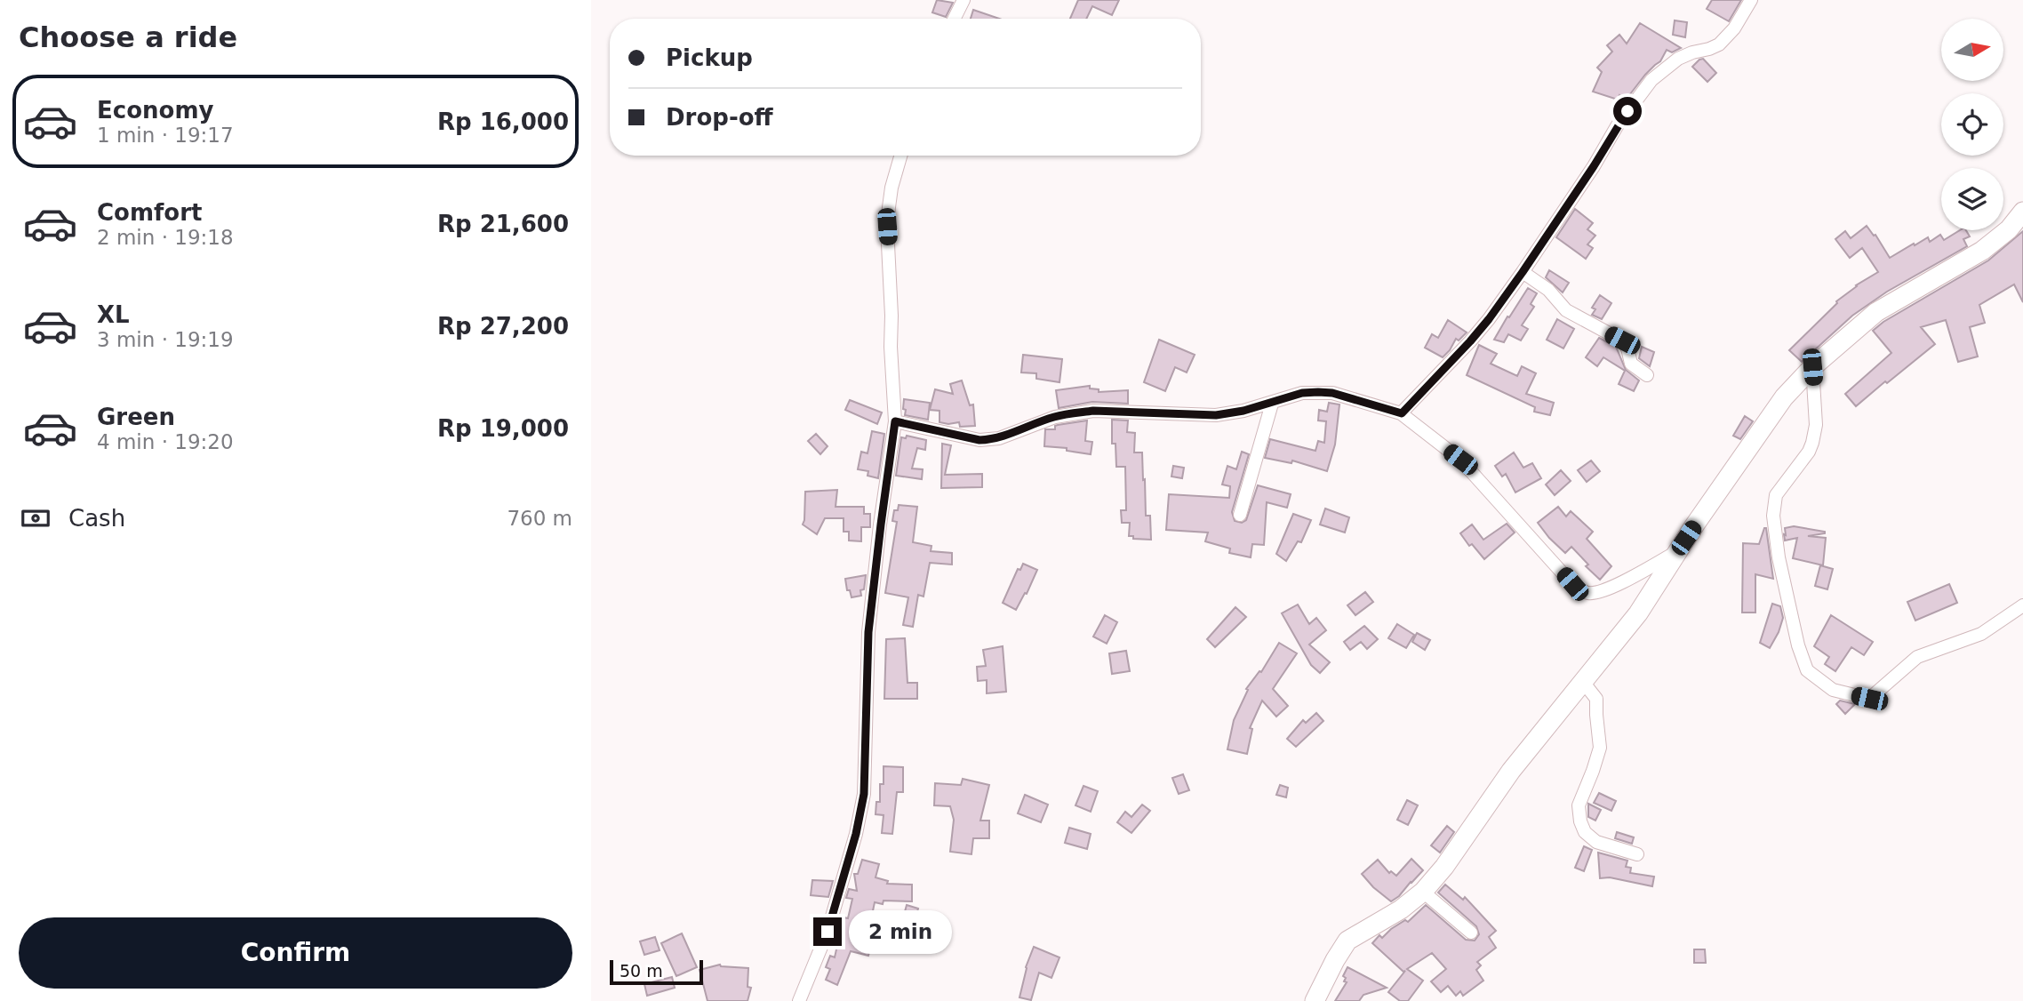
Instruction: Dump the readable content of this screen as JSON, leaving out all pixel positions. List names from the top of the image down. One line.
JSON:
{"scale_bar":"50 m","north":"right","page":{"heading":"Choose a ride","banner":["Pickup","Drop-off"],"list":[{"name":"Economy","note":"1 min · 19:17","value":"Rp 16,000"},{"name":"Comfort","note":"2 min · 19:18","value":"Rp 21,600"},{"name":"XL","note":"3 min · 19:19","value":"Rp 27,200"},{"name":"Green","note":"4 min · 19:20","value":"Rp 19,000"}],"pay":["Cash","760 m"],"buttons":"Confirm","bubble":"2 min","scale":"50 m"}}
